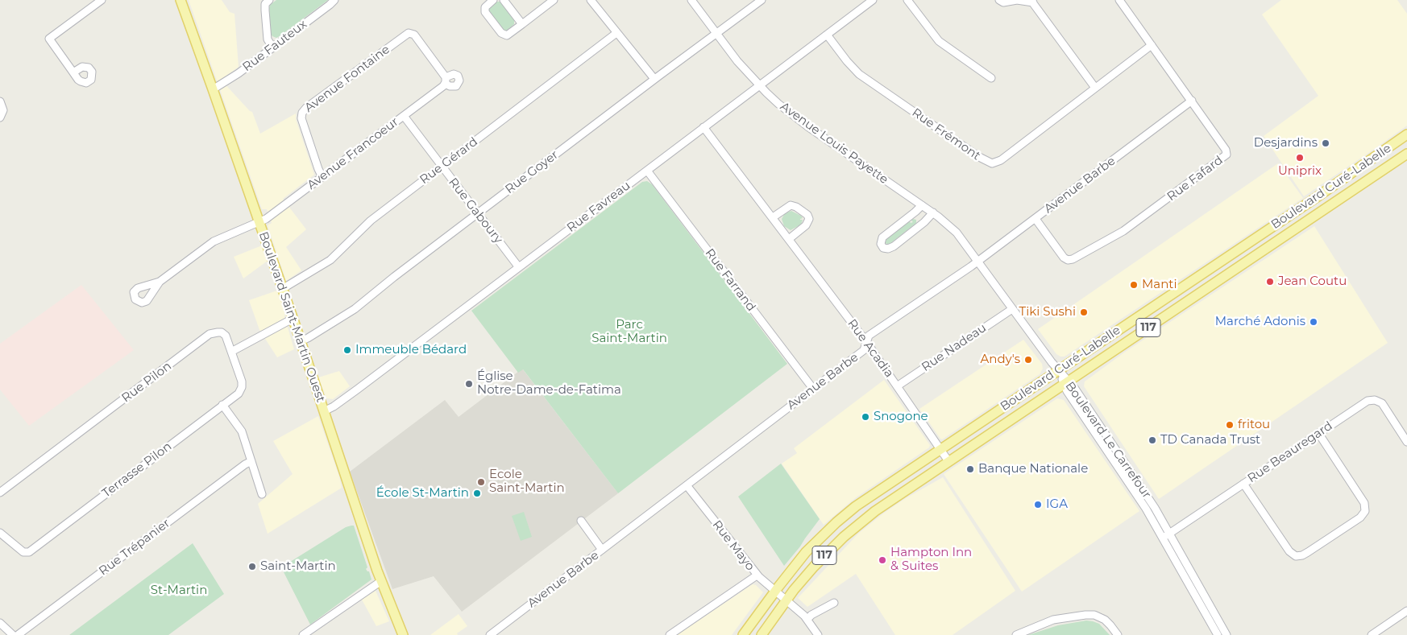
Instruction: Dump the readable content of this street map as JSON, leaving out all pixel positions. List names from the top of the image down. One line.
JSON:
{"streets":{"main road":["Boulevard Curé-Labelle","Boulevard Saint-Martin Ouest","117"],"street":["Rue Fauteux","Avenue Fontaine","Rue Frémont","Avenue Louis Payette","Avenue Francoeur","Rue Gérard","Rue Goyer","Rue Fafard","Avenue Barbe","Rue Favreau","Rue Gaboury","Rue Farrand","Rue Nadeau","Rue Acadia","Rue Pilon","Boulevard Le Carrefour","Rue Beauregard","Terrasse Pilon","Rue Mayo","Rue Trépanier"]},"crossings":[["Rue Fauteux","Boulevard Saint-Martin Ouest"],["Avenue Fontaine","Avenue Francoeur"],["Rue Frémont","Rue Fafard"],["Rue Frémont","Rue Favreau"],["Avenue Louis Payette","Rue Goyer"],["Avenue Louis Payette","Avenue Barbe"],["Avenue Louis Payette","Boulevard Curé-Labelle"],["Avenue Louis Payette","Rue Favreau"],["Avenue Louis Payette","Rue Nadeau"],["Avenue Louis Payette","Boulevard Le Carrefour"],["Avenue Francoeur","Rue Gaboury"],["Avenue Francoeur","Boulevard Saint-Martin Ouest"],["Rue Gérard","Rue Gaboury"],["Rue Gérard","Boulevard Saint-Martin Ouest"],["Rue Goyer","Rue Gaboury"],["Rue Goyer","Boulevard Saint-Martin Ouest"],["Rue Fafard","Avenue Barbe"],["Avenue Barbe","Rue Farrand"],["Avenue Barbe","Rue Acadia"],["Avenue Barbe","Rue Mayo"],["Boulevard Curé-Labelle","Rue Acadia"],["Boulevard Curé-Labelle","Boulevard Le Carrefour"],["Boulevard Curé-Labelle","Rue Mayo"],["Rue Favreau","Rue Gaboury"],["Rue Favreau","Rue Farrand"],["Rue Favreau","Boulevard Saint-Martin Ouest"],["Rue Favreau","Rue Acadia"],["Rue Nadeau","Rue Acadia"],["Rue Pilon","Terrasse Pilon"],["Boulevard Le Carrefour","Rue Beauregard"]],"parks":["Parc Saint-Martin","St-Martin"],"places":["Desjardins","Uniprix","Jean Coutu","Manti","Tiki Sushi","Marché Adonis","Immeuble Bédard","Andy's","Église Notre-Dame-de-Fatima","Snogone","fritou","TD Canada Trust","Banque Nationale","Ecole Saint-Martin","École St-Martin","IGA","Hampton Inn & Suites","Saint-Martin"]}
